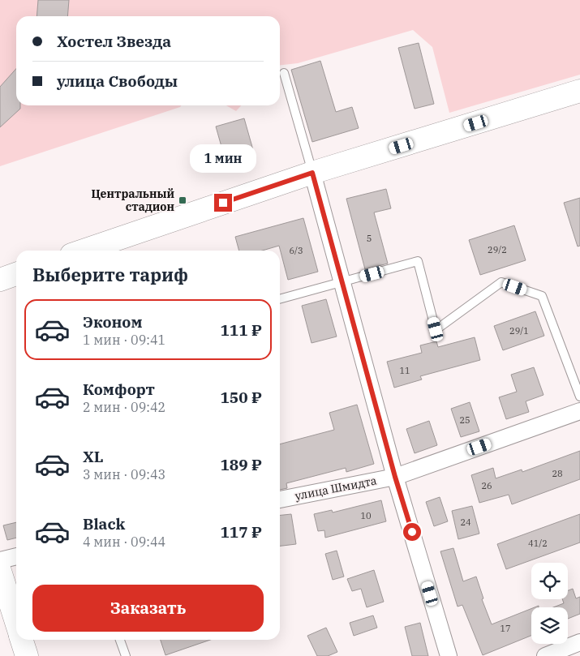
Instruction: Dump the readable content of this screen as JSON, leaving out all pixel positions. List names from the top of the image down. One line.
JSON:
{"streets":{"street":["улица Шмидта"]},"places":{"transit":["Центральный стадион"]},"house_numbers":["5","29/2","6/3","29/1","11","25","28","26","10","24","41/2","17"],"page":{"banner":["Хостел Звезда","улица Свободы"],"bubble":"1 мин","heading":"Выберите тариф","list":[{"name":"Эконом","note":"1 мин · 09:41","value":"111 ₽"},{"name":"Комфорт","note":"2 мин · 09:42","value":"150 ₽"},{"name":"XL","note":"3 мин · 09:43","value":"189 ₽"},{"name":"Black","note":"4 мин · 09:44","value":"117 ₽"}],"buttons":"Заказать"}}
